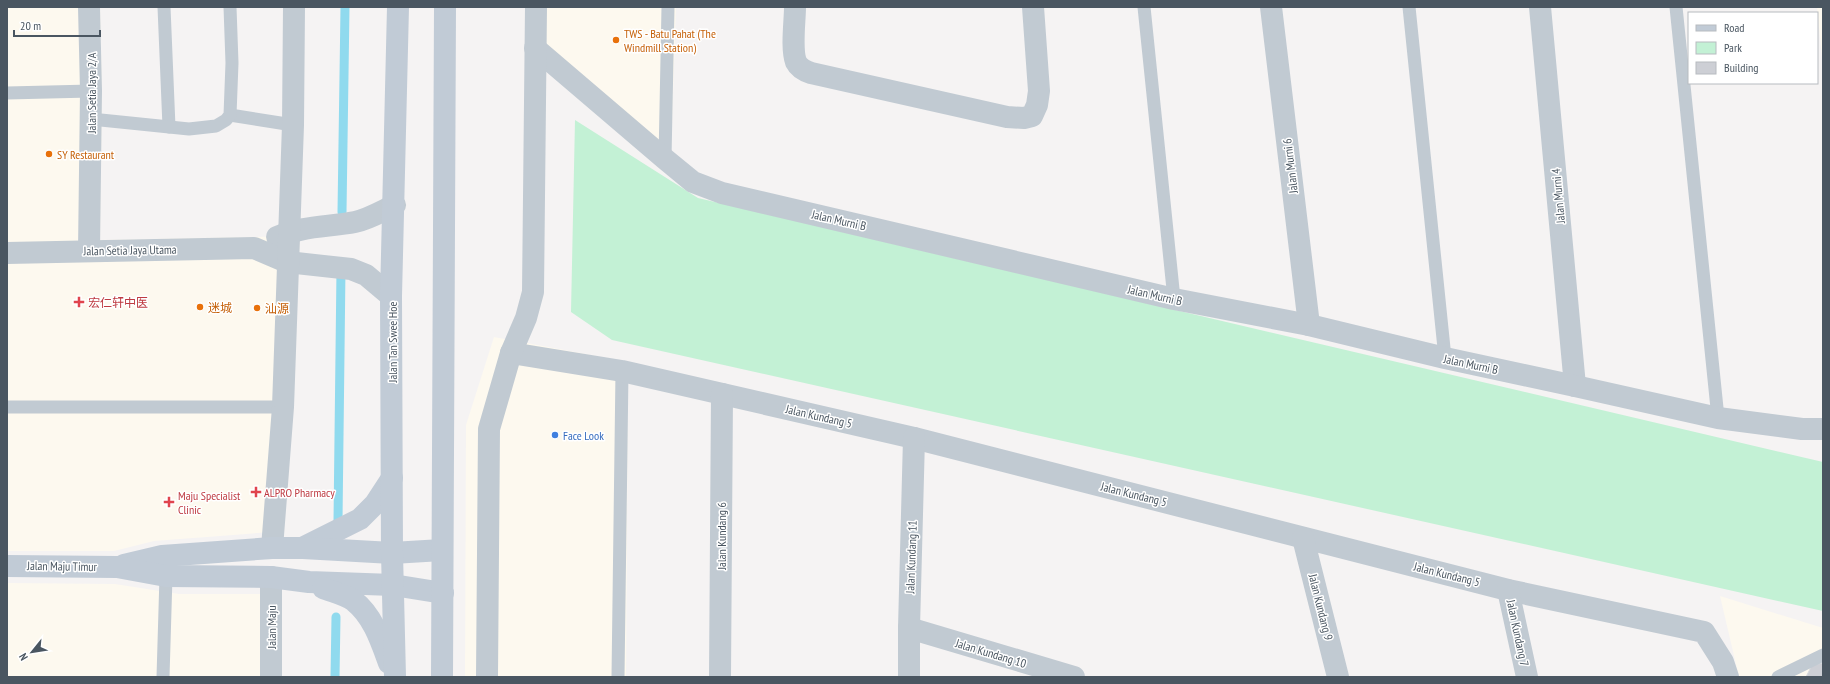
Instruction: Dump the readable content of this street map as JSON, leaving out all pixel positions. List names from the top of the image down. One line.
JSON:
{"streets":{"main road":["Jalan Tan Swee Hoe","Jalan Maju Timur"],"street":["Jalan Setia Jaya 2/A","Jalan Murni 6","Jalan Murni 4","Jalan Murni B","Jalan Setia Jaya Utama","Jalan Kundang 5","Jalan Kundang 6","Jalan Kundang 11","Jalan Kundang 9","Jalan Maju","Jalan Kundang 7","Jalan Kundang 10"]},"crossings":[["Jalan Setia Jaya 2/A","Jalan Setia Jaya Utama"],["Jalan Murni 6","Jalan Murni B"],["Jalan Murni 4","Jalan Murni B"],["Jalan Kundang 5","Jalan Kundang 6"],["Jalan Kundang 5","Jalan Kundang 11"],["Jalan Kundang 5","Jalan Kundang 9"],["Jalan Kundang 5","Jalan Kundang 7"],["Jalan Kundang 11","Jalan Kundang 10"]],"places":{"other":["TWS - Batu Pahat (The Windmill Station)","SY Restaurant","迷城","汕源","Face Look"],"health":["宏仁轩中医","ALPRO Pharmacy","Maju Specialist Clinic"]},"legend":["Road","Park","Building"],"scale_bar":"20 m","north":"bottom left"}
